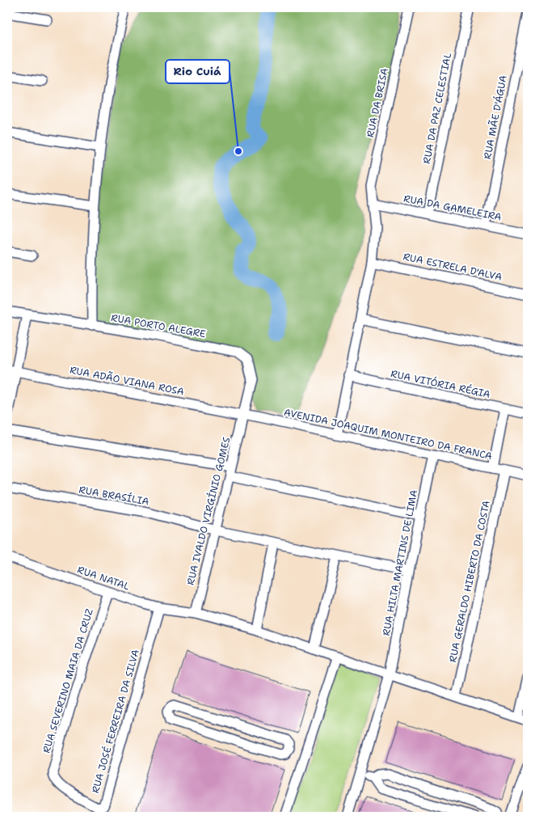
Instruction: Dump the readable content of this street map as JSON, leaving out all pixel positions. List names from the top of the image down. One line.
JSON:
{"streets":{"street":["RUA DA BRISA","RUA DA PAZ CELESTIAL","RUA MÃE D'ÁGUA","RUA DA GAMELEIRA","RUA ESTRELA D'ALVA","RUA PORTO ALEGRE","RUA ADÃO VIANA ROSA","RUA VITÓRIA RÉGIA","AVENIDA JOAQUIM MONTEIRO DA FRANCA","RUA BRASÍLIA","RUA IVALDO VIRGÍNIO GOMES","RUA HILTA MARTINS DE LIMA","RUA NATAL","RUA GERALDO HIBERTO DA COSTA","RUA SEVERINO MAIA DA CRUZ","RUA JOSÉ FERREIRA DA SILVA"]},"crossings":[["RUA DA BRISA","RUA DA GAMELEIRA"],["RUA DA BRISA","RUA ESTRELA D'ALVA"],["RUA DA BRISA","RUA VITÓRIA RÉGIA"],["RUA DA BRISA","AVENIDA JOAQUIM MONTEIRO DA FRANCA"],["RUA DA PAZ CELESTIAL","RUA DA GAMELEIRA"],["RUA MÃE D'ÁGUA","RUA DA GAMELEIRA"],["RUA PORTO ALEGRE","RUA ADÃO VIANA ROSA"],["RUA PORTO ALEGRE","AVENIDA JOAQUIM MONTEIRO DA FRANCA"],["RUA PORTO ALEGRE","RUA IVALDO VIRGÍNIO GOMES"],["RUA ADÃO VIANA ROSA","AVENIDA JOAQUIM MONTEIRO DA FRANCA"],["RUA ADÃO VIANA ROSA","RUA IVALDO VIRGÍNIO GOMES"],["AVENIDA JOAQUIM MONTEIRO DA FRANCA","RUA IVALDO VIRGÍNIO GOMES"],["AVENIDA JOAQUIM MONTEIRO DA FRANCA","RUA HILTA MARTINS DE LIMA"],["AVENIDA JOAQUIM MONTEIRO DA FRANCA","RUA GERALDO HIBERTO DA COSTA"],["RUA BRASÍLIA","RUA IVALDO VIRGÍNIO GOMES"],["RUA BRASÍLIA","RUA HILTA MARTINS DE LIMA"],["RUA IVALDO VIRGÍNIO GOMES","RUA NATAL"],["RUA HILTA MARTINS DE LIMA","RUA NATAL"],["RUA NATAL","RUA GERALDO HIBERTO DA COSTA"],["RUA NATAL","RUA SEVERINO MAIA DA CRUZ"],["RUA NATAL","RUA JOSÉ FERREIRA DA SILVA"],["RUA SEVERINO MAIA DA CRUZ","RUA JOSÉ FERREIRA DA SILVA"]],"places":["Rio Cuiá"]}
